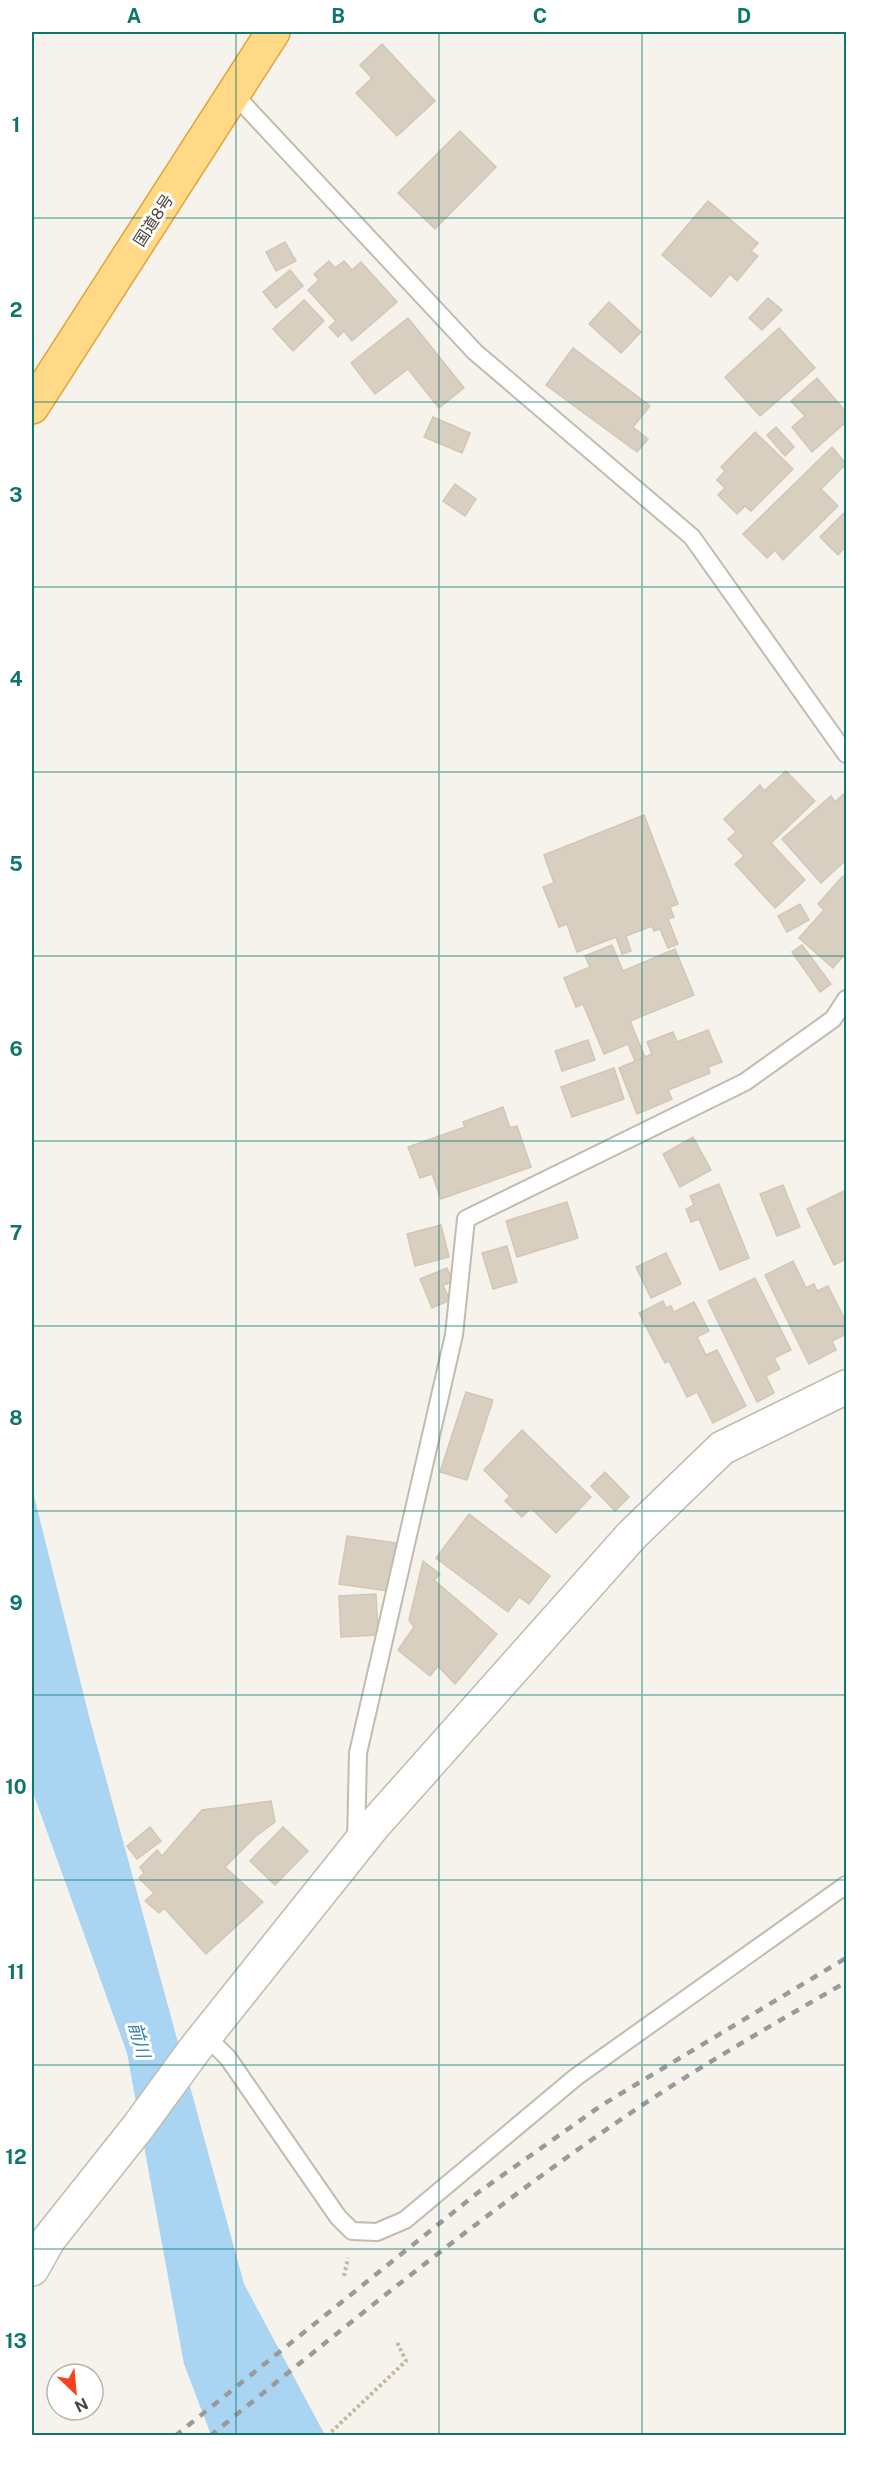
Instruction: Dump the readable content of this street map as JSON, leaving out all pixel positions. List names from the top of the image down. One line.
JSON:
{"streets":{"highway":["国道8号"]},"water":["前川"],"north":"bottom right","grid":{"columns":["A","B","C","D"],"rows":["1","2","3","4","5","6","7","8","9","10","11","12","13"]}}
